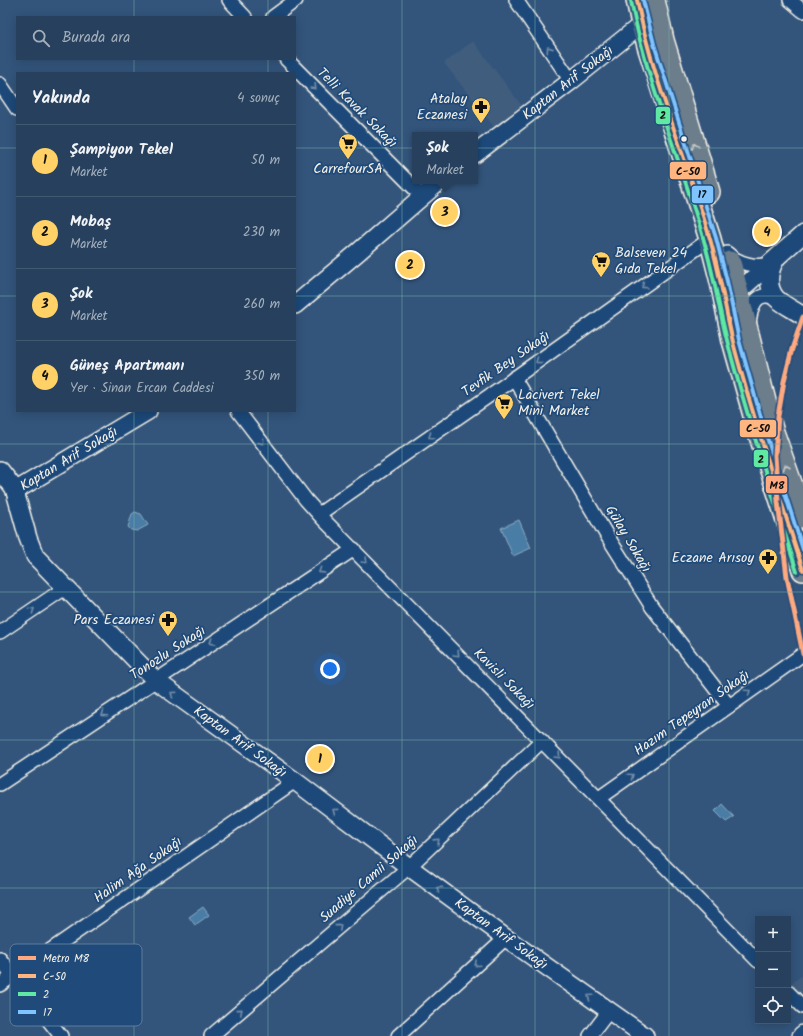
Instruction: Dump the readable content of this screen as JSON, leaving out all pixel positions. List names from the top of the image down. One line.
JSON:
{"streets":{"street":["Kaptan Arif Sokağı","Telli Kavak Sokağı","Tevfik Bey Sokağı","Gülay Sokağı","Tonozlu Sokağı","Kavisli Sokağı","Hazım Tepeyran Sokağı","Halim Ağa Sokağı","Suadiye Camii Sokağı"]},"crossings":[["Kaptan Arif Sokağı","Tonozlu Sokağı"],["Kaptan Arif Sokağı","Halim Ağa Sokağı"],["Kaptan Arif Sokağı","Suadiye Camii Sokağı"],["Tevfik Bey Sokağı","Gülay Sokağı"],["Tevfik Bey Sokağı","Kavisli Sokağı"],["Gülay Sokağı","Hazım Tepeyran Sokağı"],["Tonozlu Sokağı","Kavisli Sokağı"],["Kavisli Sokağı","Hazım Tepeyran Sokağı"],["Kavisli Sokağı","Suadiye Camii Sokağı"]],"one_way":["Kaptan Arif Sokağı","Telli Kavak Sokağı","Tevfik Bey Sokağı","Tonozlu Sokağı","Kavisli Sokağı","Hazım Tepeyran Sokağı","Suadiye Camii Sokağı"],"places":{"pharmacy":["Atalay Eczanesi","Eczane Arısoy","Pars Eczanesi"],"supermarket":["CarrefourSA","Balseven 24 Gıda Tekel","Lacivert Tekel Mini Market"]},"lines":["transit line C-50","transit line 17","transit line 2","metro line M8"],"legend":["Metro M8","C-50","2","17"],"page":{"search":"Burada ara","heading":["Yakında","4 sonuç"],"list":[{"mark":"1","name":"Şampiyon Tekel","note":"Market","value":"50 m"},{"mark":"2","name":"Mobaş","note":"Market","value":"230 m"},{"mark":"3","name":"Şok","note":"Market","value":"260 m"},{"mark":"4","name":"Güneş Apartmanı","note":"Yer · Sinan Ercan Caddesi","value":"350 m"}],"popup":["Şok","Market"],"pins":["3","4","2","1"],"map_buttons":["+","−"]}}
